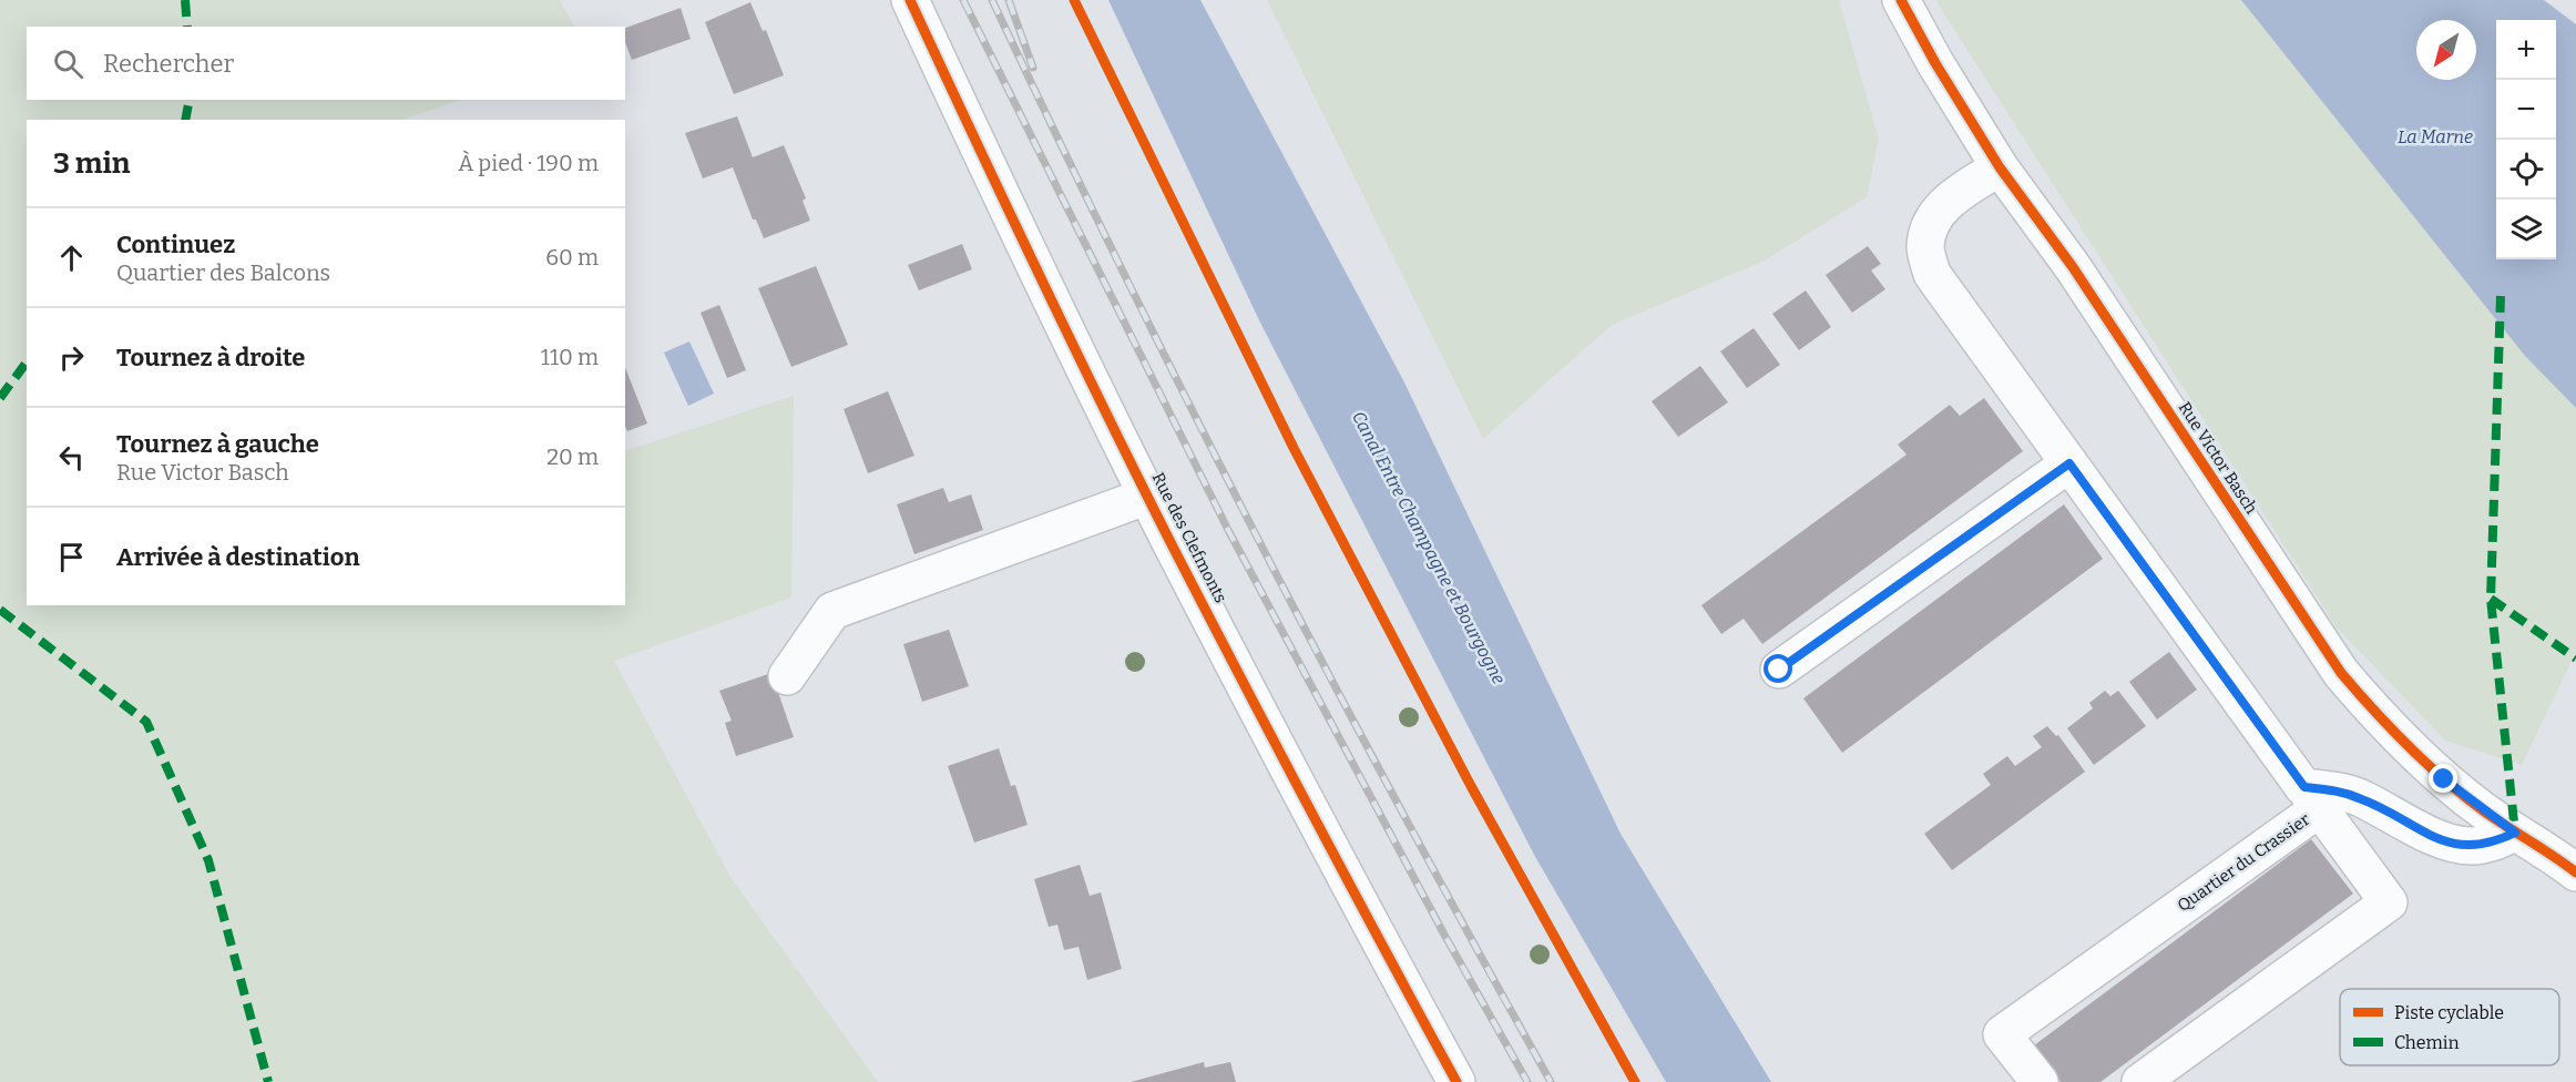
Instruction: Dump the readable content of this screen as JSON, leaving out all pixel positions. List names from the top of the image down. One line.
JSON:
{"streets":{"street":["Rue Victor Basch","Rue des Clefmonts","Quartier du Crassier"]},"water":["La Marne","Canal Entre Champagne et Bourgogne"],"legend":["Piste cyclable","Chemin"],"north":"bottom left","page":{"map_buttons":["+","−"],"search":"Rechercher","heading":["3 min","À pied · 190 m"],"list":[["Continuez","Quartier des Balcons","60 m"],["Tournez à droite","110 m"],["Tournez à gauche","Rue Victor Basch","20 m"],"Arrivée à destination"]}}
